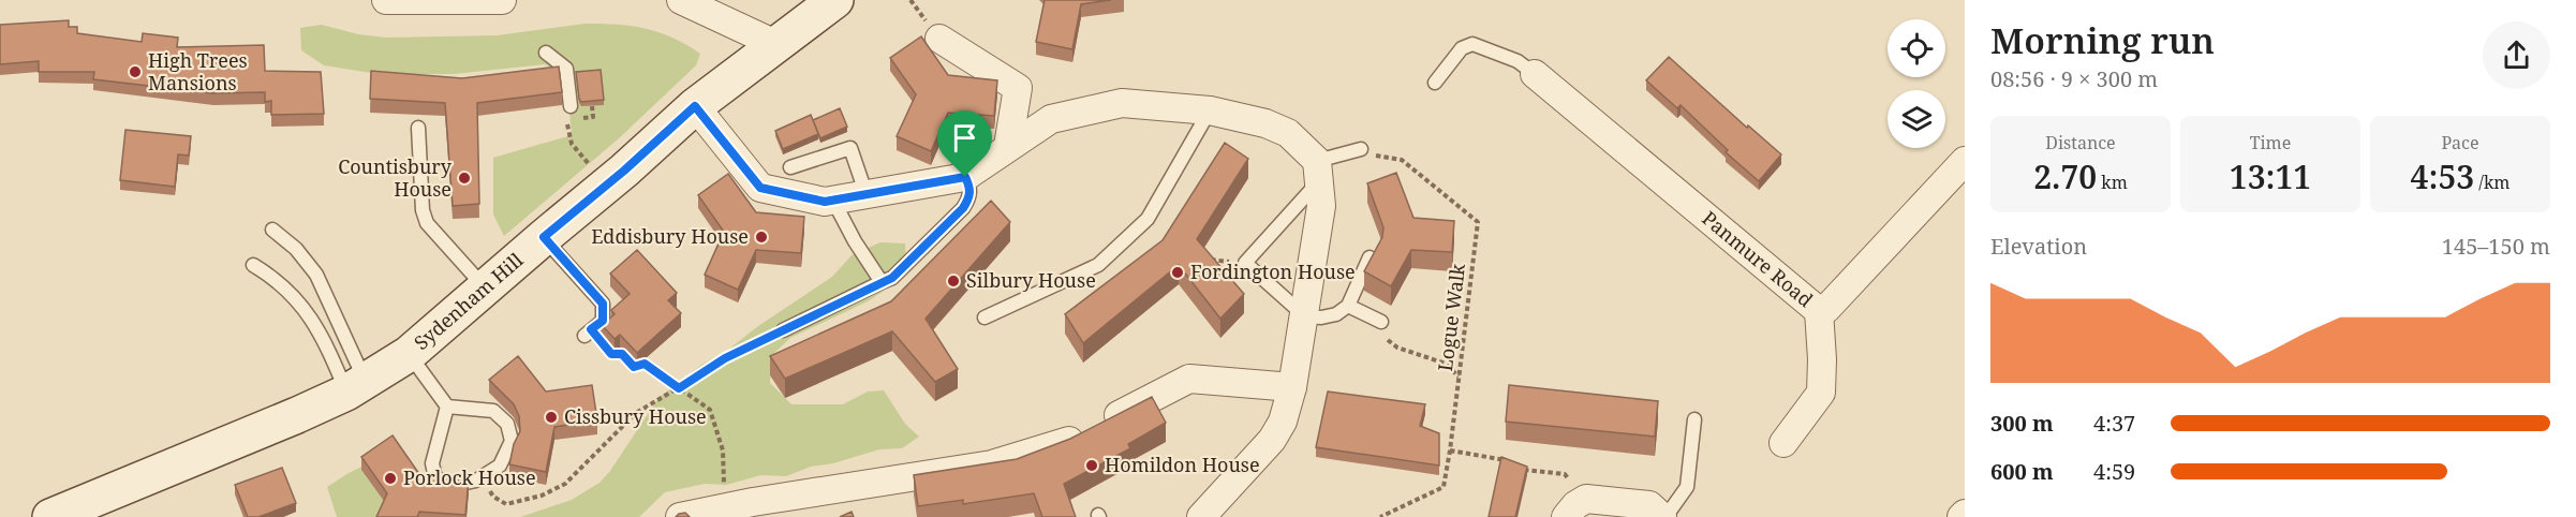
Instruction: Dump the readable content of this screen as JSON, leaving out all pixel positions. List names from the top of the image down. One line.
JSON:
{"streets":{"street":["Panmure Road","Sydenham Hill"],"path":["Logue Walk"]},"places":["High Trees Mansions","Countisbury House","Eddisbury House","Fordington House","Silbury House","Cissbury House","Homildon House","Porlock House"],"page":{"heading":["Morning run","08:56 · 9 × 300 m"],"stats":[["Distance","2.70 km"],["Time","13:11"],["Pace","4:53 /km"]],"chart":["Elevation","145–150 m"],"list":[{"name":"300 m","note":"4:37"},{"name":"600 m","note":"4:59"}]}}
